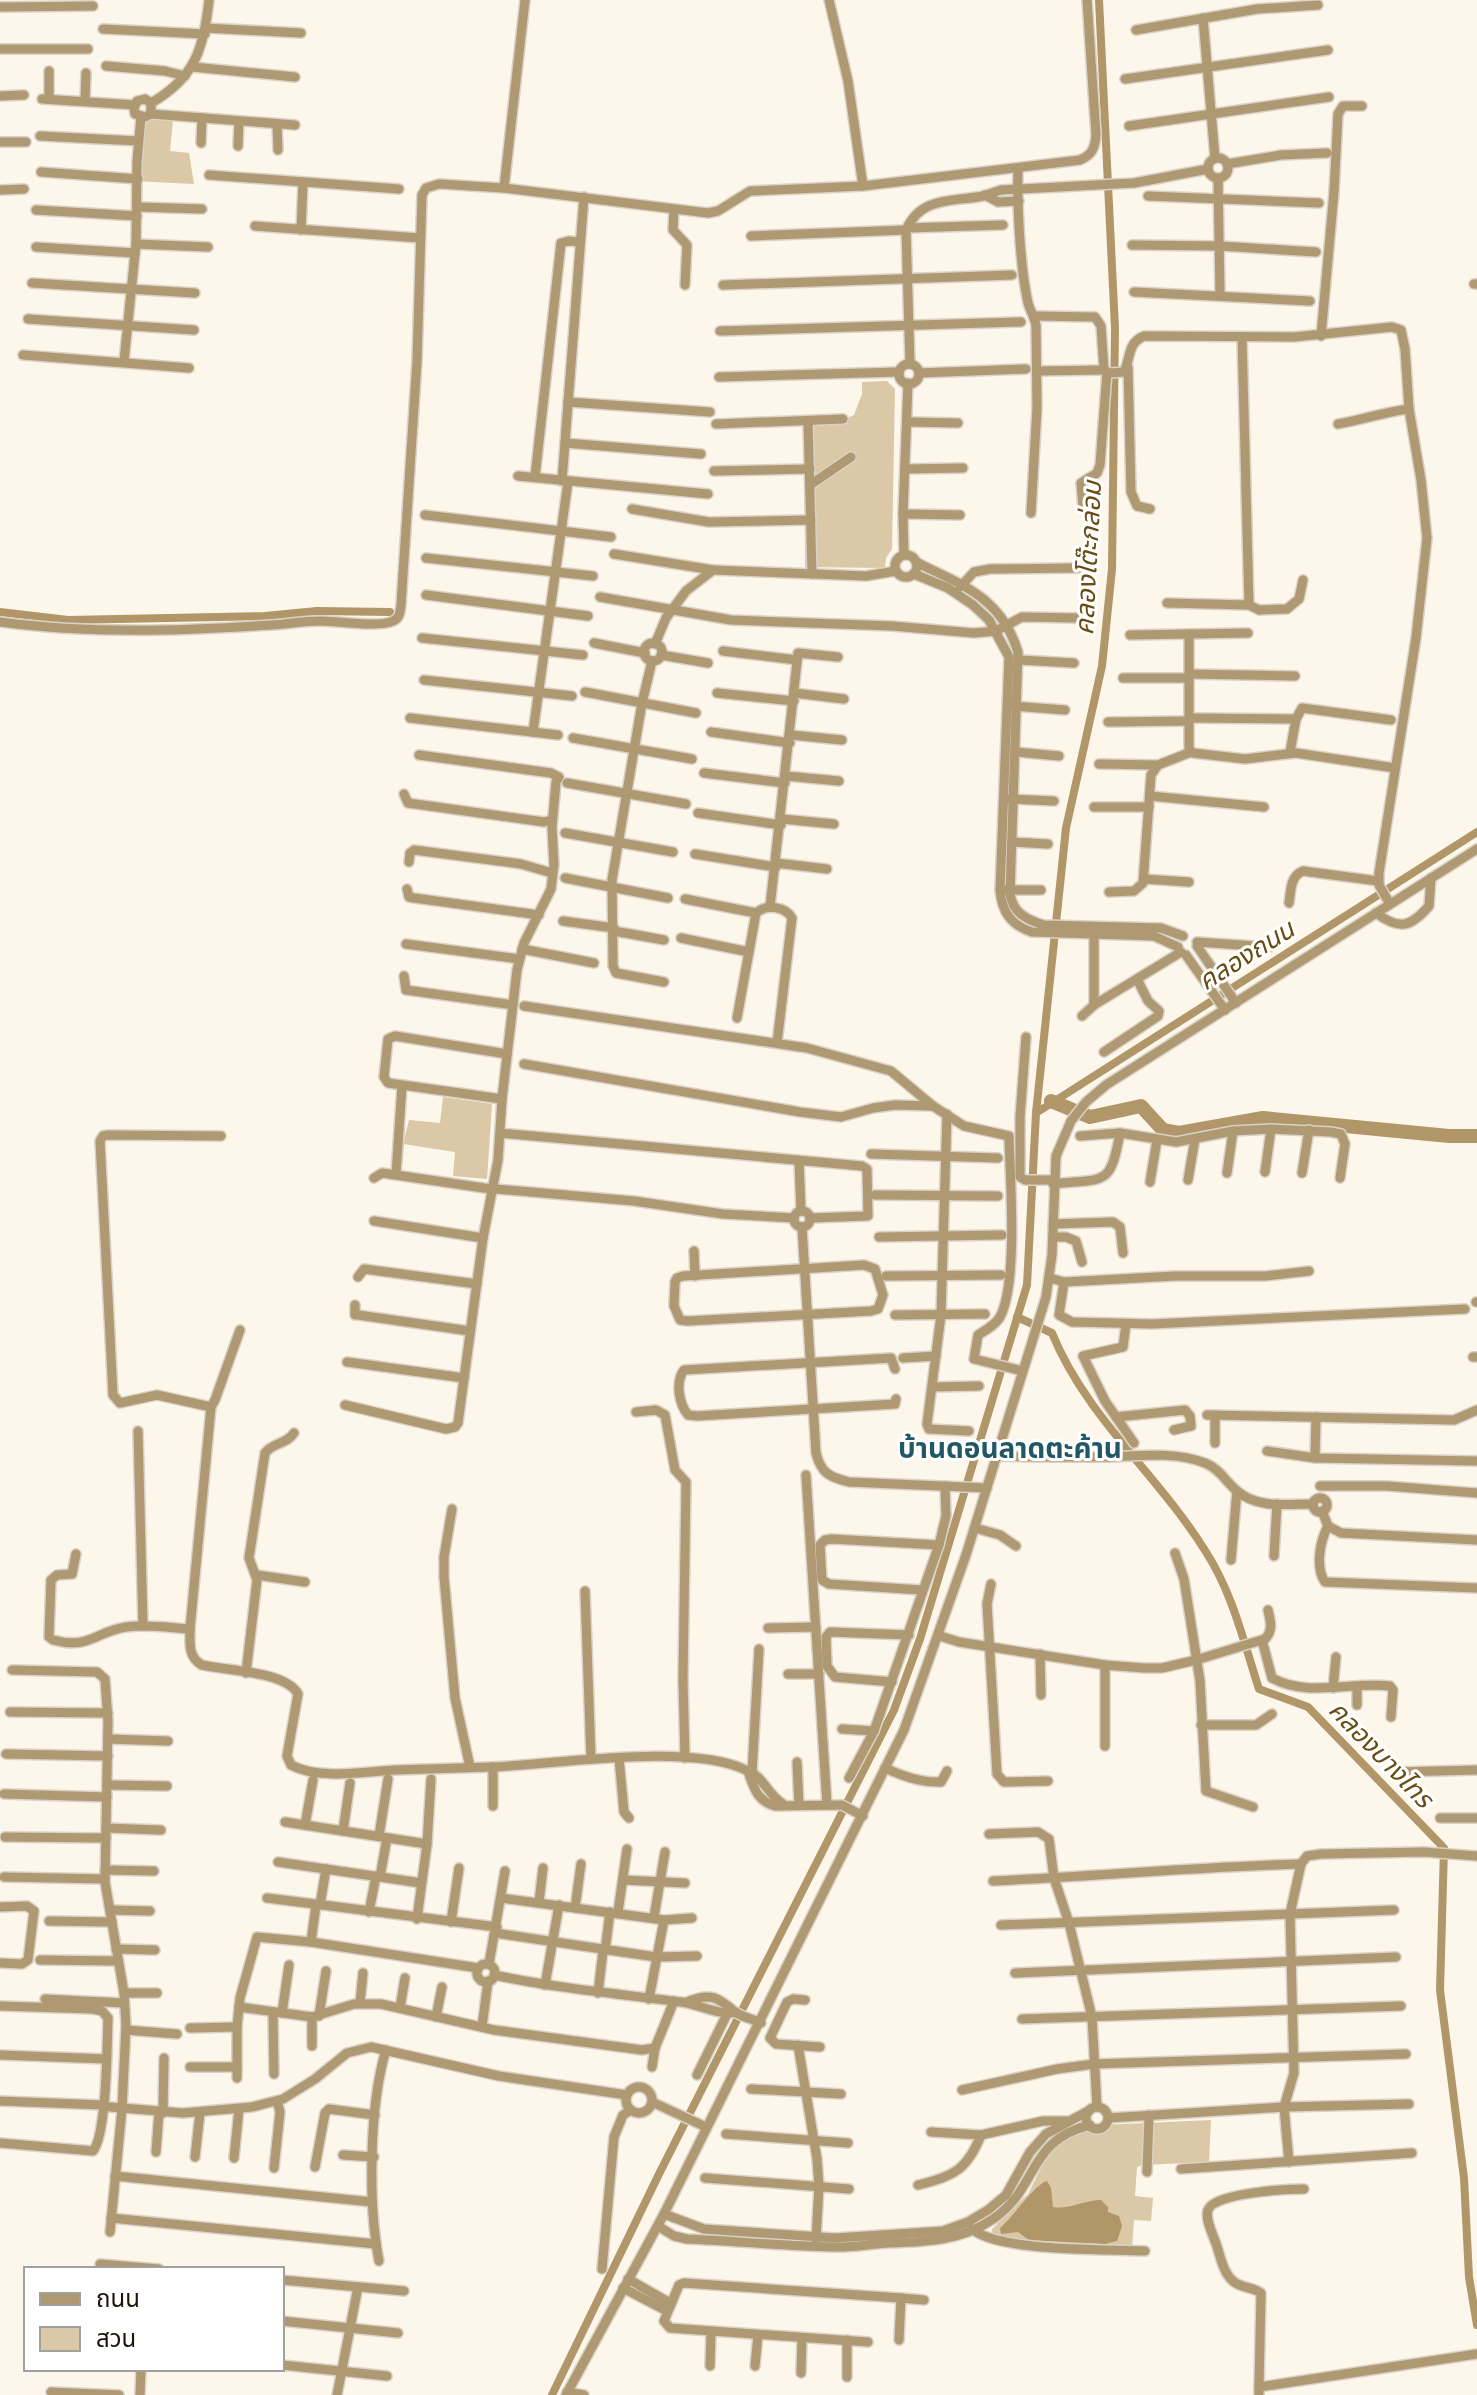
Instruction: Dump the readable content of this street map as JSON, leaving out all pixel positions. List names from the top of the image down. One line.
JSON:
{"districts":["บ้านดอนลาดตะค้าน"],"water":["คลองโต๊ะกล่อม","คลองถนน","คลองบางไทร"],"legend":["ถนน","สวน"]}
